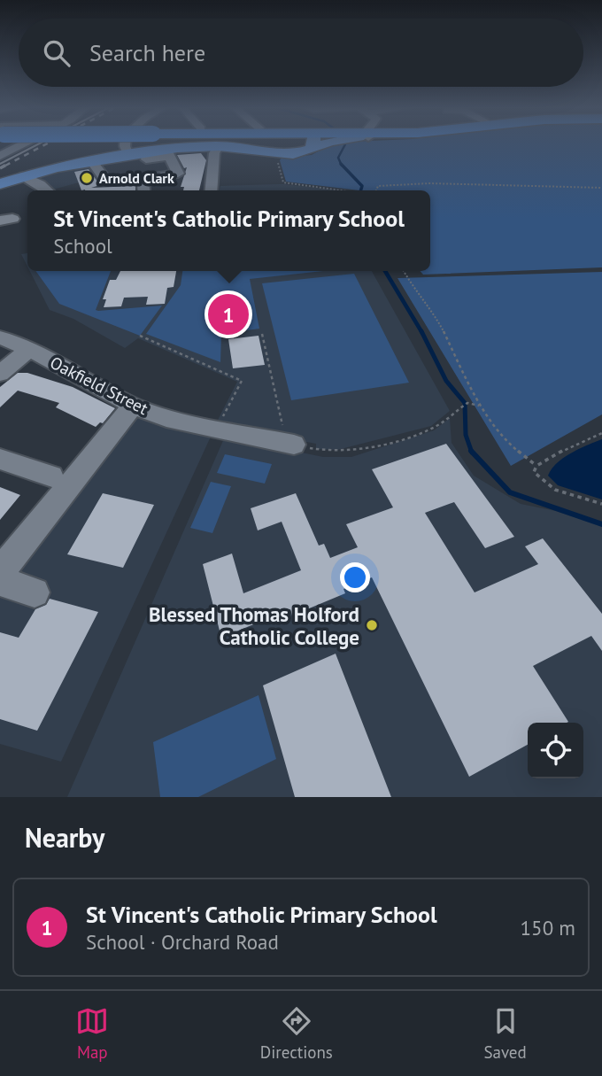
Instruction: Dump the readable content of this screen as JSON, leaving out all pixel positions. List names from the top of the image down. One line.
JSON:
{"streets":{"street":["Oakfield Street"]},"places":["Arnold Clark","Blessed Thomas Holford Catholic College"],"page":{"search":"Search here","popup":["St Vincent's Catholic Primary School","School"],"pins":"1","heading":"Nearby","list":[{"mark":"1","name":"St Vincent's Catholic Primary School","note":"School · Orchard Road","value":"150 m"}],"nav":["Map","Directions","Saved"]}}
